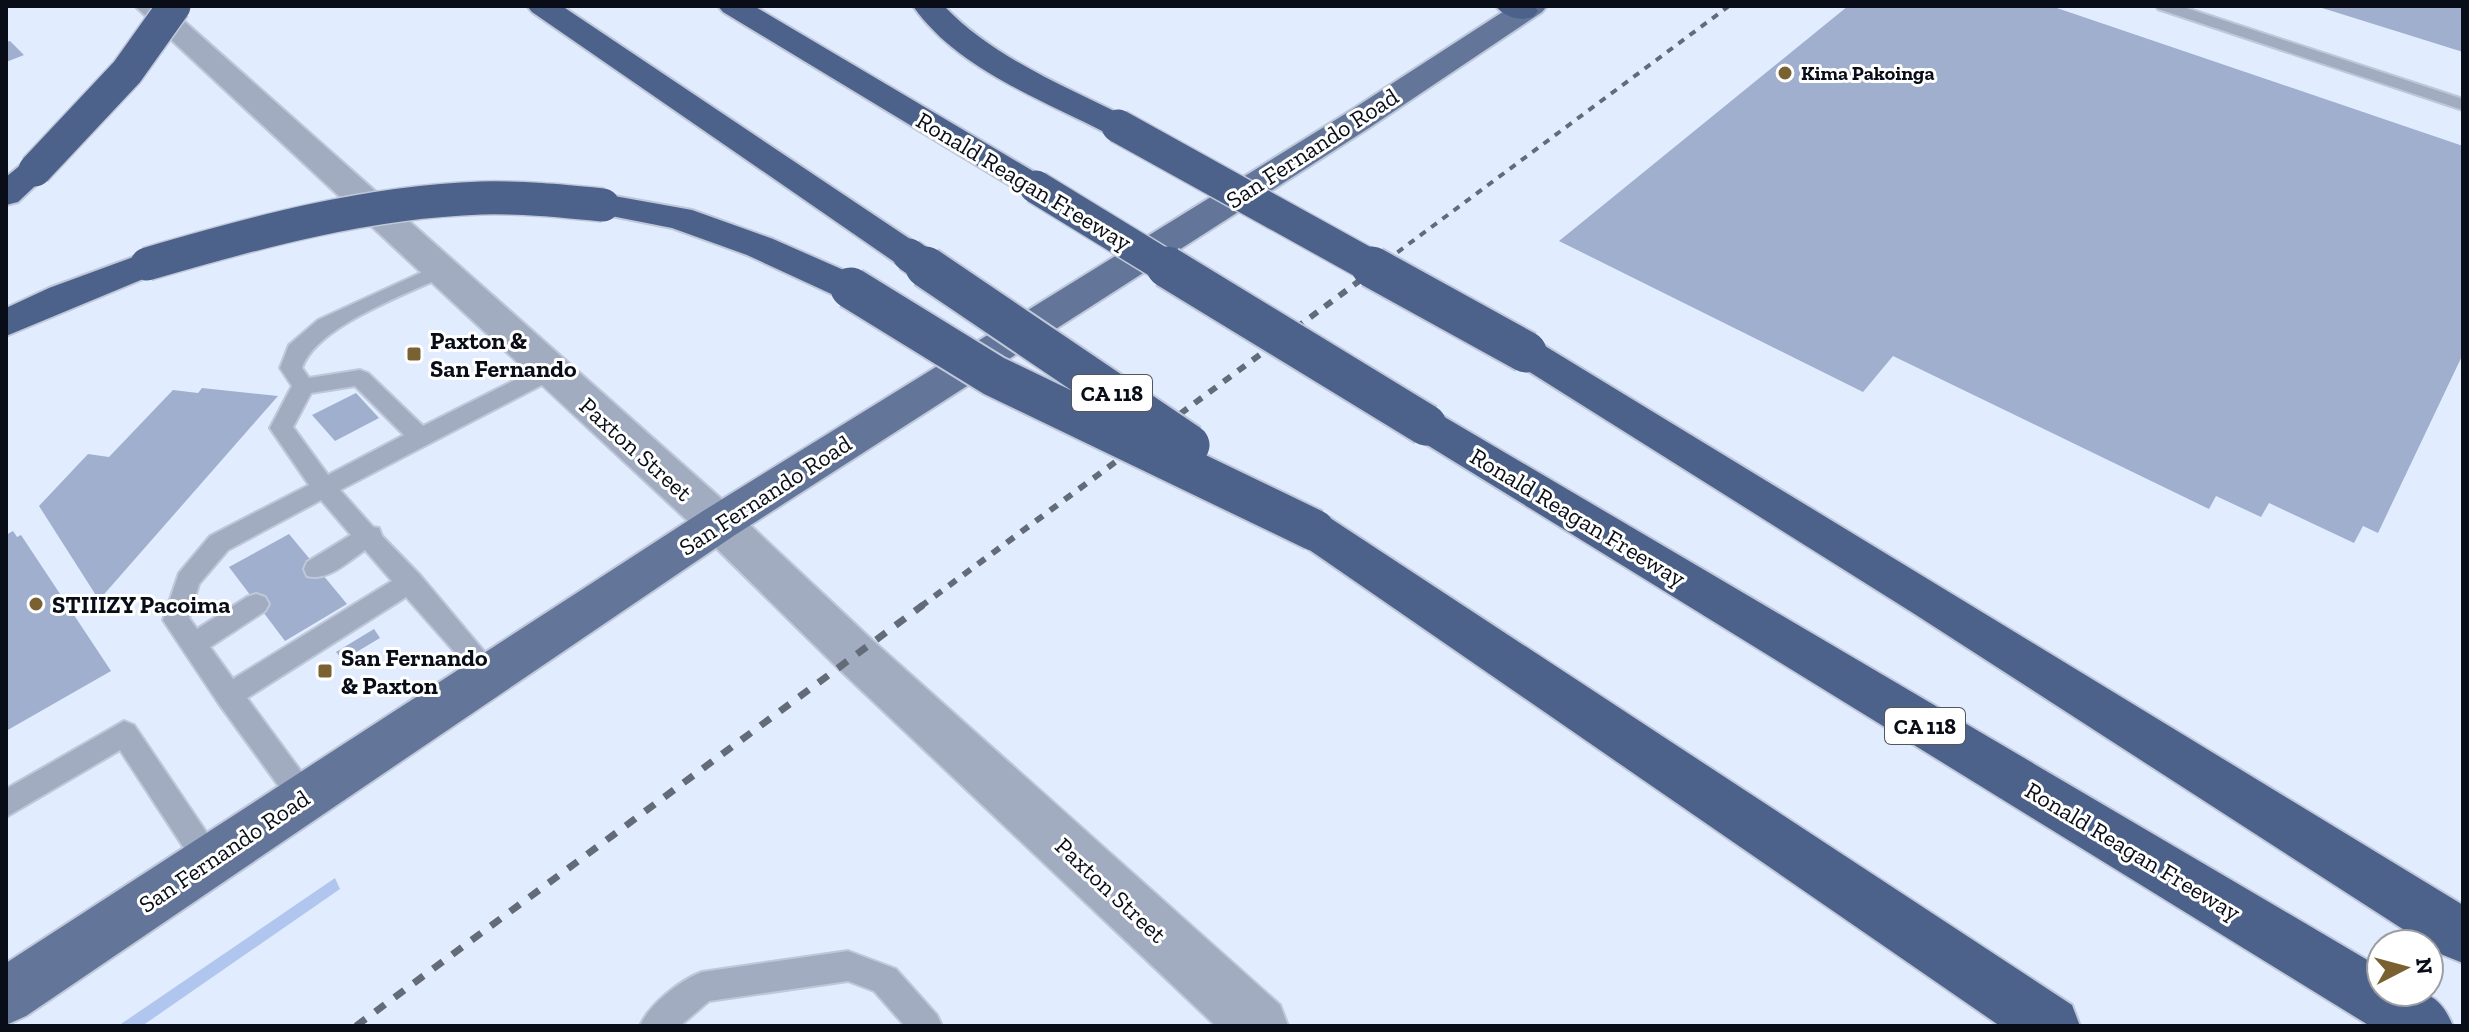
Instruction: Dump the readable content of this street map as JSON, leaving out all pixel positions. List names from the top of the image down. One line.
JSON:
{"streets":{"highway":["Ronald Reagan Freeway","CA 118"],"main road":["San Fernando Road"],"street":["Paxton Street"]},"crossings":[["San Fernando Road","Paxton Street"]],"places":{"other":["Kima Pakoinga","STIIIZY Pacoima"],"transit":["Paxton & San Fernando","San Fernando & Paxton"]},"north":"right"}
